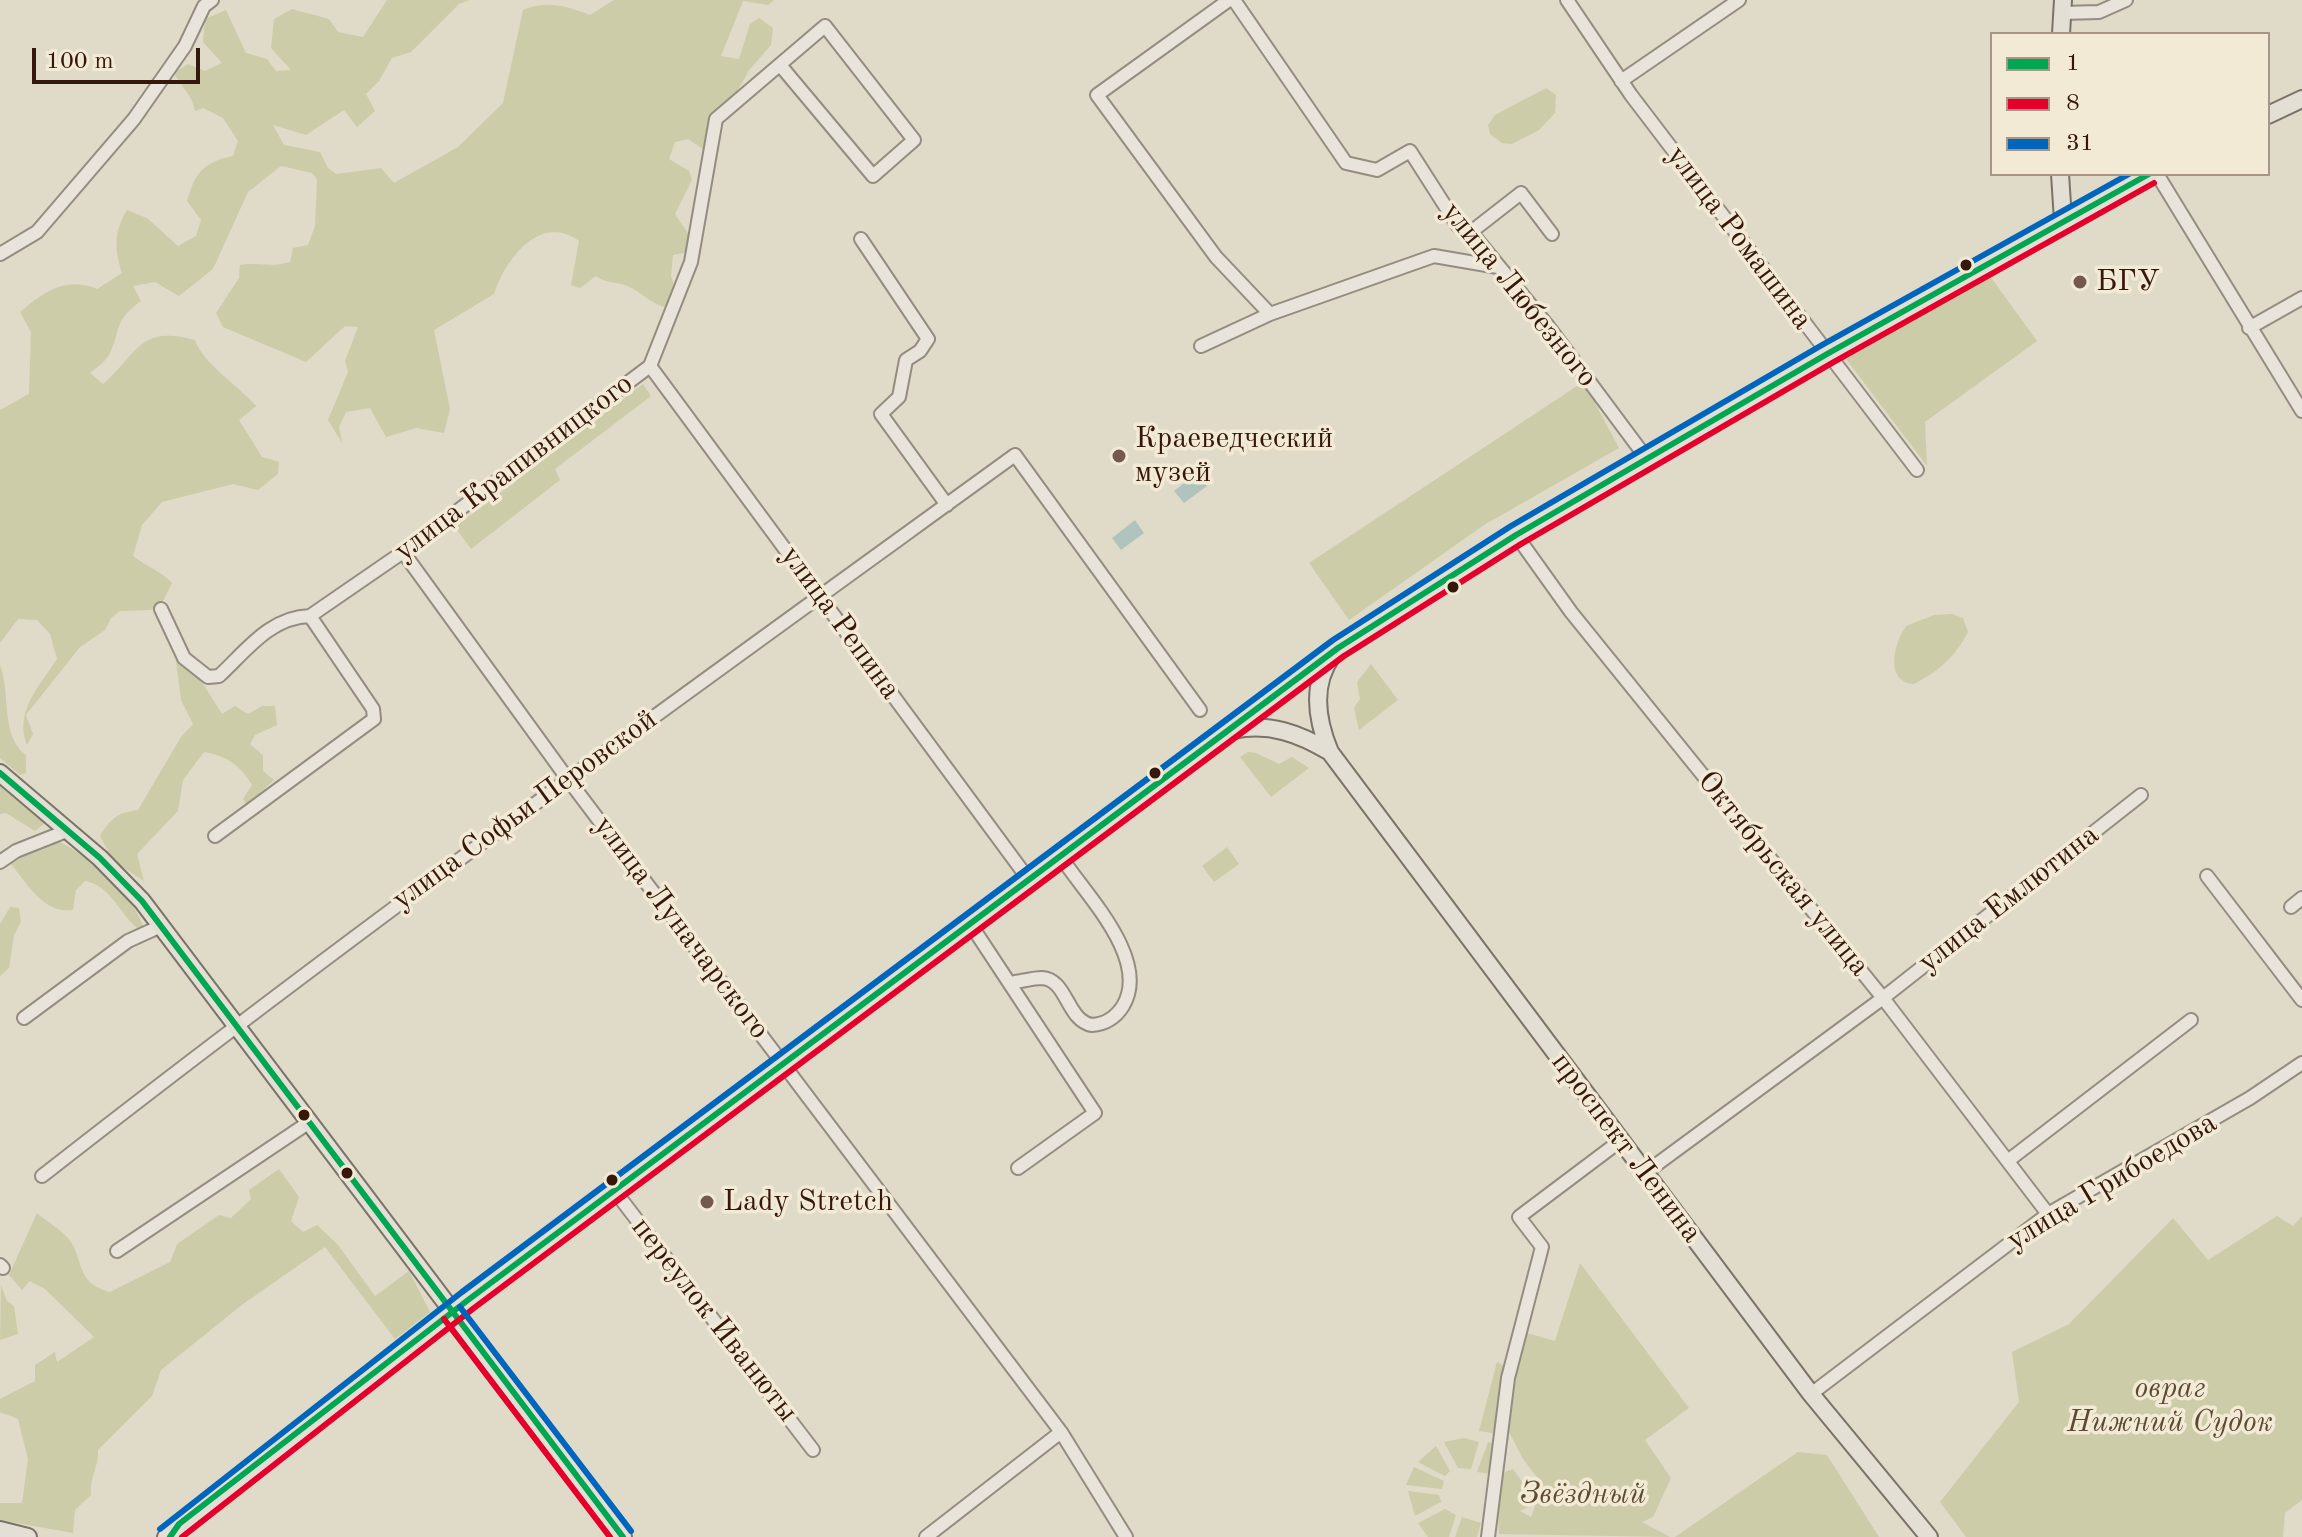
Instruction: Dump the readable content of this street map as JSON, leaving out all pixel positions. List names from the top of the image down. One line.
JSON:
{"streets":{"main road":["проспект Ленина"],"street":["улица Ромашина","улица Любезного","улица Крапивницкого","улица Репина","улица Софьи Перовской","Октябрьская улица","улица Емлютина","улица Луначарского","улица Грибоедова","переулок Иванюты"]},"crossings":[["улица Крапивницкого","улица Репина"],["улица Крапивницкого","улица Луначарского"],["улица Репина","улица Софьи Перовской"],["улица Софьи Перовской","улица Луначарского"],["Октябрьская улица","улица Емлютина"],["Октябрьская улица","улица Грибоедова"],["улица Емлютина","проспект Ленина"],["проспект Ленина","улица Грибоедова"]],"parks":["овраг Нижний Судок","Звёздный"],"places":["БГУ","Краеведческий музей","Lady Stretch"],"lines":["transit line 1","transit line 31","transit line 8"],"legend":["1","8","31"],"scale_bar":"100 m"}
